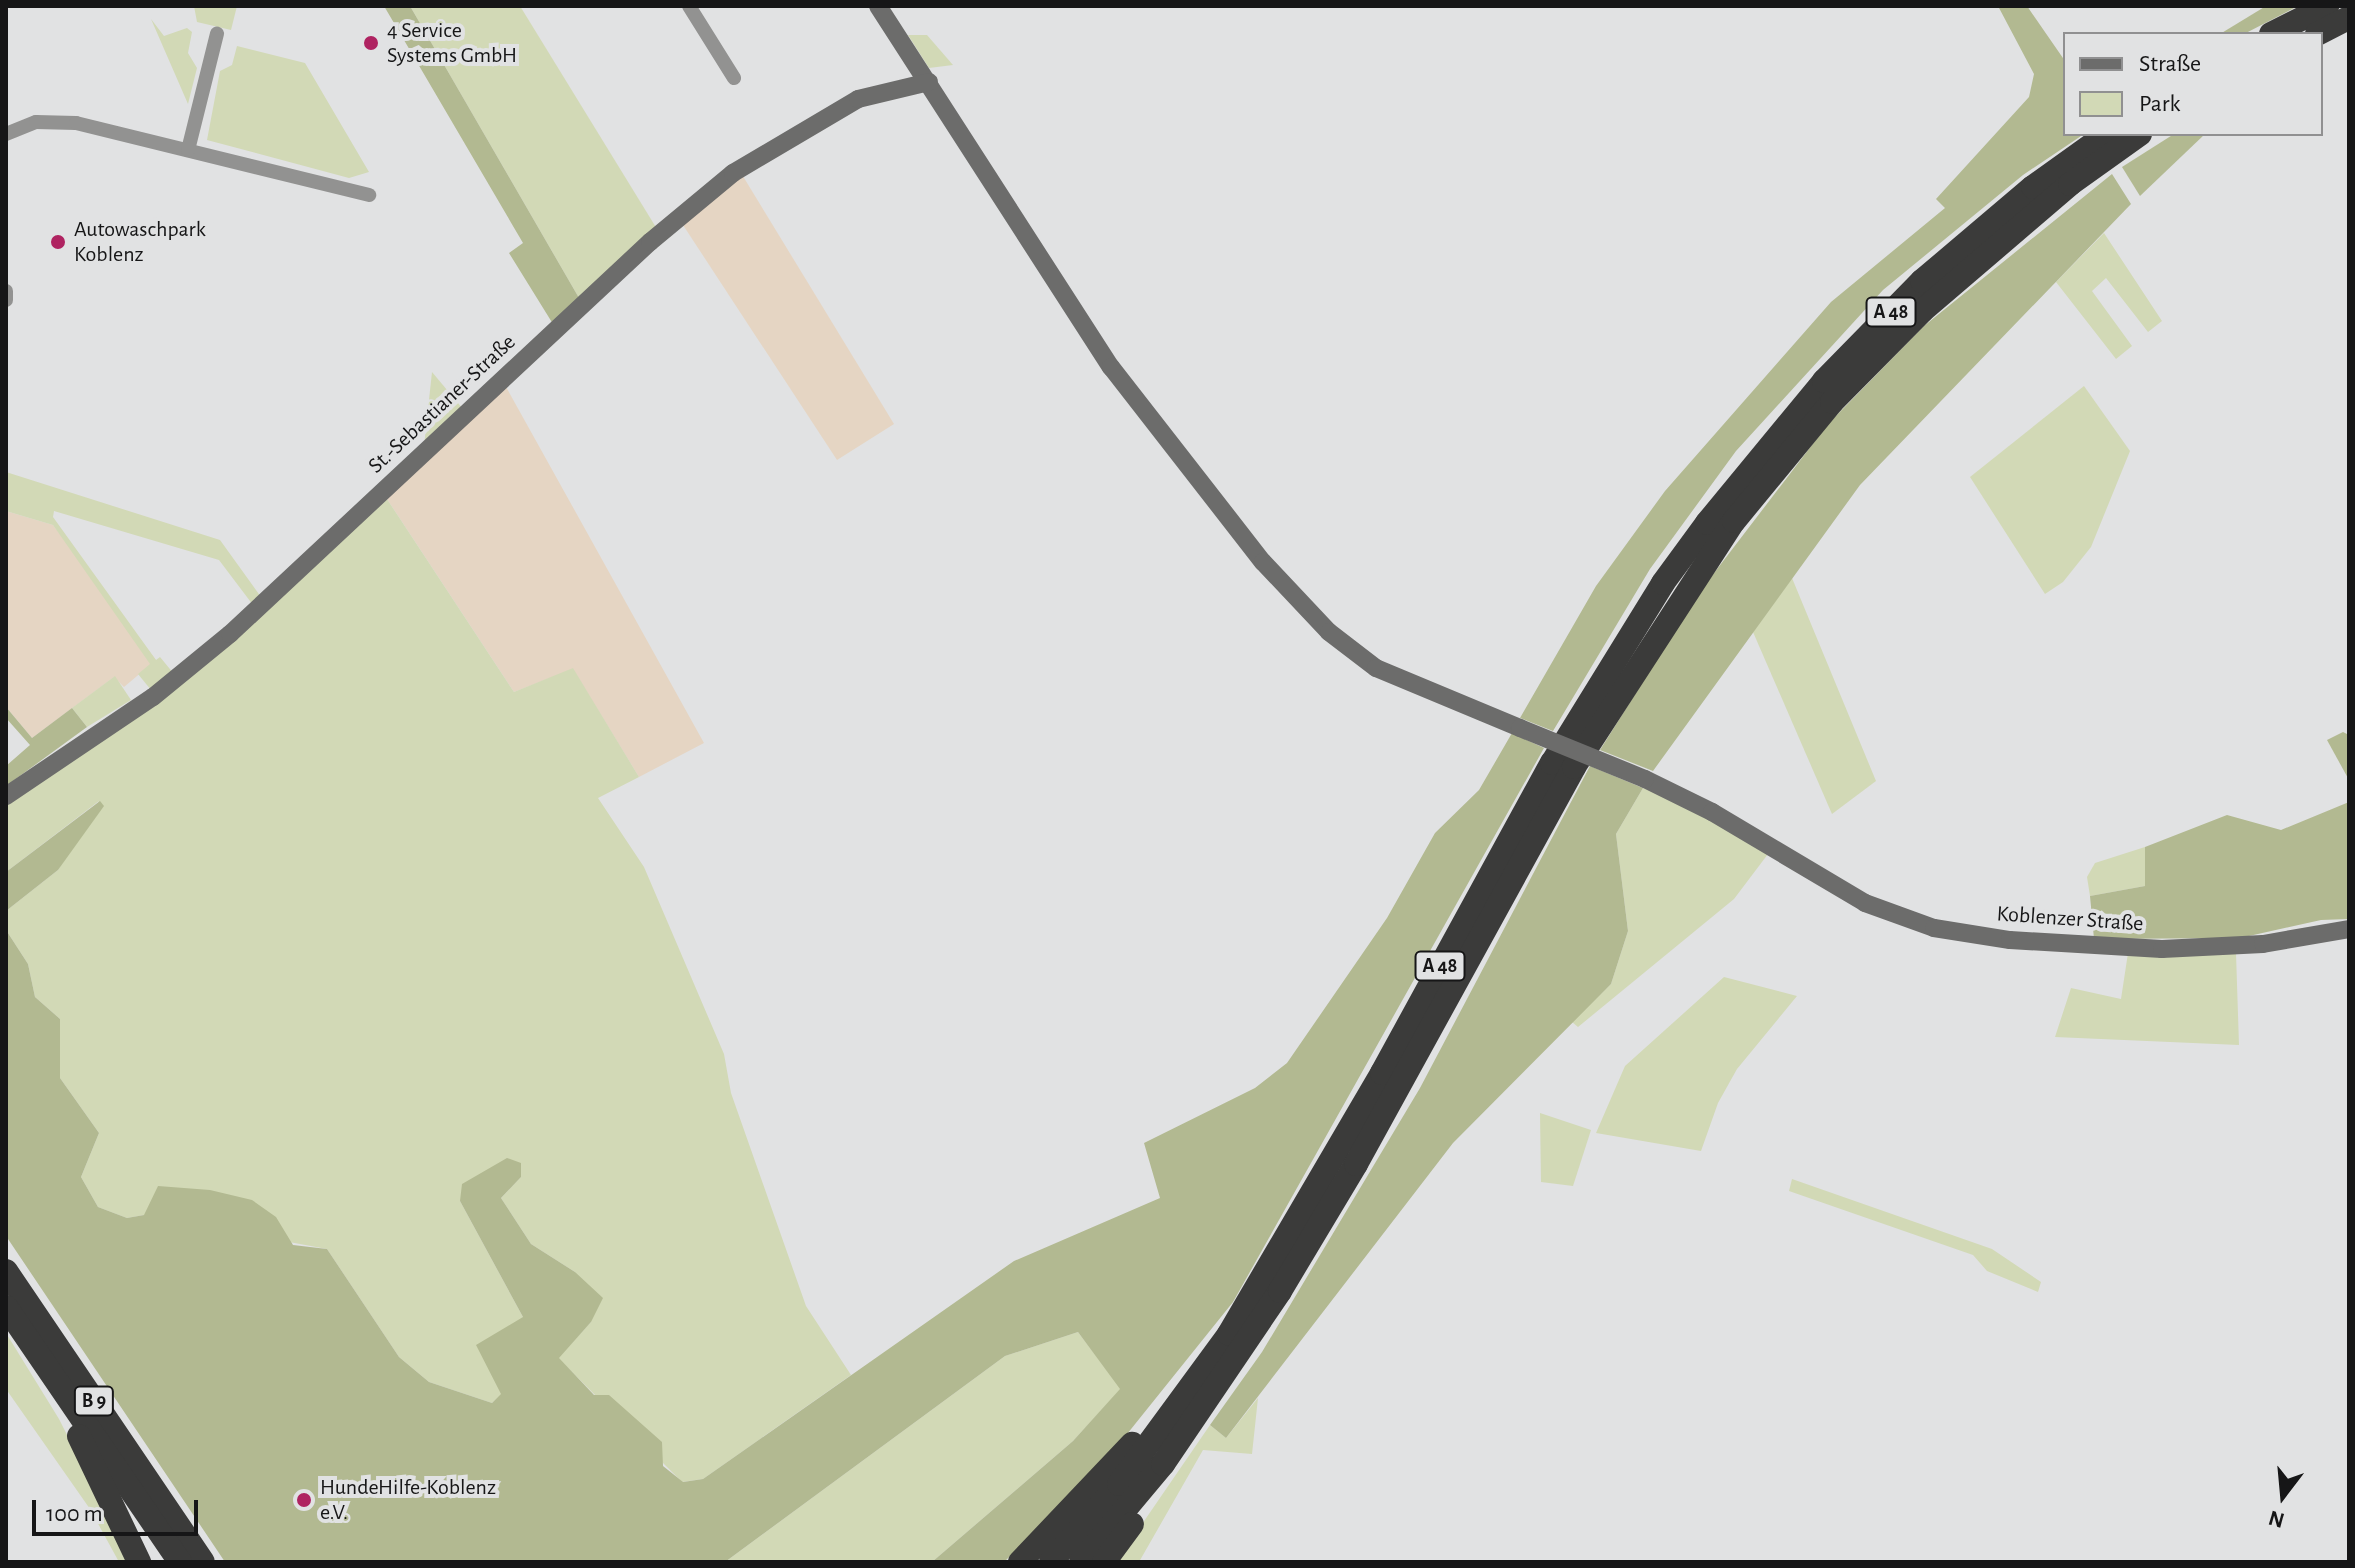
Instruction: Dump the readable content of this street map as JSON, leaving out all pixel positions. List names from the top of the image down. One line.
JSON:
{"streets":{"highway":["A 48","B 9"],"main road":["St.-Sebastianer-Straße","Koblenzer Straße"]},"crossings":[["St.-Sebastianer-Straße","Koblenzer Straße"]],"places":["4 Service Systems GmbH","Autowaschpark Koblenz","HundeHilfe-Koblenz e.V."],"legend":["Straße","Park"],"scale_bar":"100 m","north":"bottom"}
